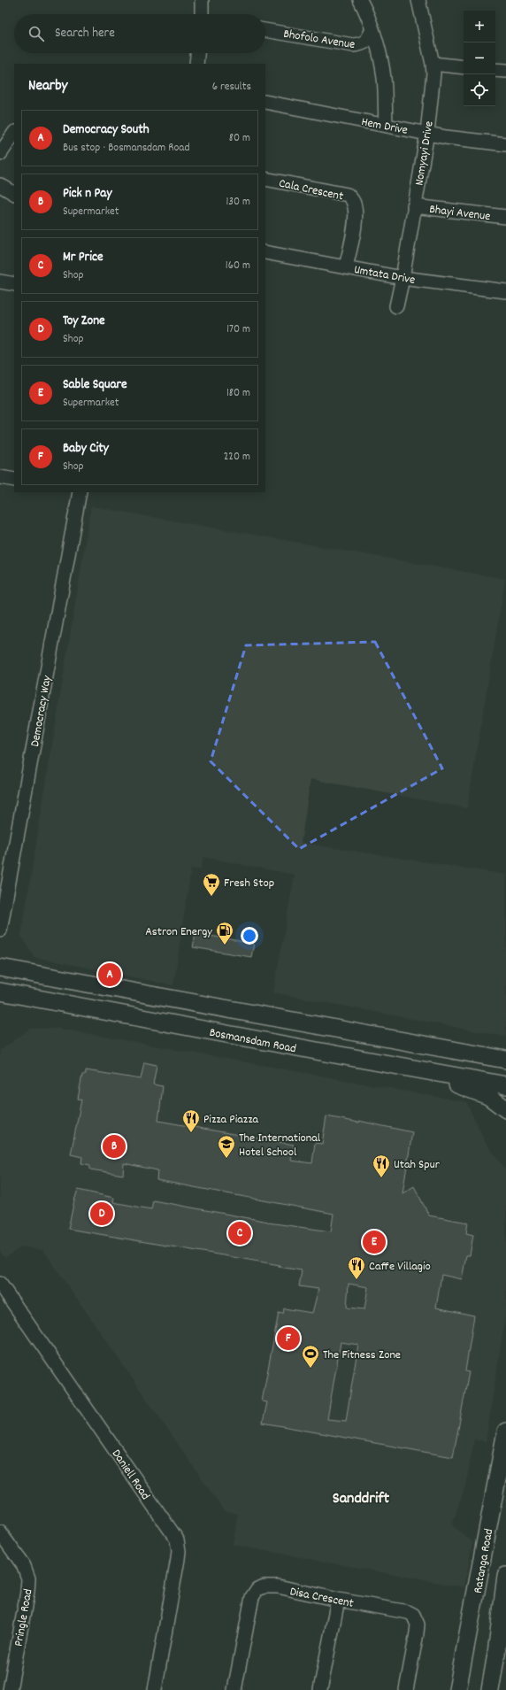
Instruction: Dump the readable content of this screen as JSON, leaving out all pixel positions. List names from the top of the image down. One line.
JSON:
{"streets":{"main road":["Bosmansdam Road","Ratanga Road"],"street":["Bhofolo Avenue","Hem Drive","Nomyayi Drive","Cala Crescent","Bhayi Avenue","Umtata Drive","Democracy Way","Daniell Road","Disa Crescent","Pringle Road"]},"crossings":[["Hem Drive","Nomyayi Drive"],["Nomyayi Drive","Bhayi Avenue"],["Nomyayi Drive","Umtata Drive"],["Cala Crescent","Umtata Drive"]],"districts":["Sanddrift"],"places":{"supermarket":["Fresh Stop"],"fuel station":["Astron Energy"],"restaurant":["Pizza Piazza","Utah Spur","Caffe Villagio"],"school or university":["The International Hotel School"],"sports":["The Fitness Zone"]},"page":{"map_buttons":["+","−"],"search":"Search here","heading":["Nearby","6 results"],"list":[{"mark":"A","name":"Democracy South","note":"Bus stop · Bosmansdam Road","value":"80 m"},{"mark":"B","name":"Pick n Pay","note":"Supermarket","value":"130 m"},{"mark":"C","name":"Mr Price","note":"Shop","value":"160 m"},{"mark":"D","name":"Toy Zone","note":"Shop","value":"170 m"},{"mark":"E","name":"Sable Square","note":"Supermarket","value":"180 m"},{"mark":"F","name":"Baby City","note":"Shop","value":"220 m"}],"pins":["A","B","D","C","E","F"]}}
